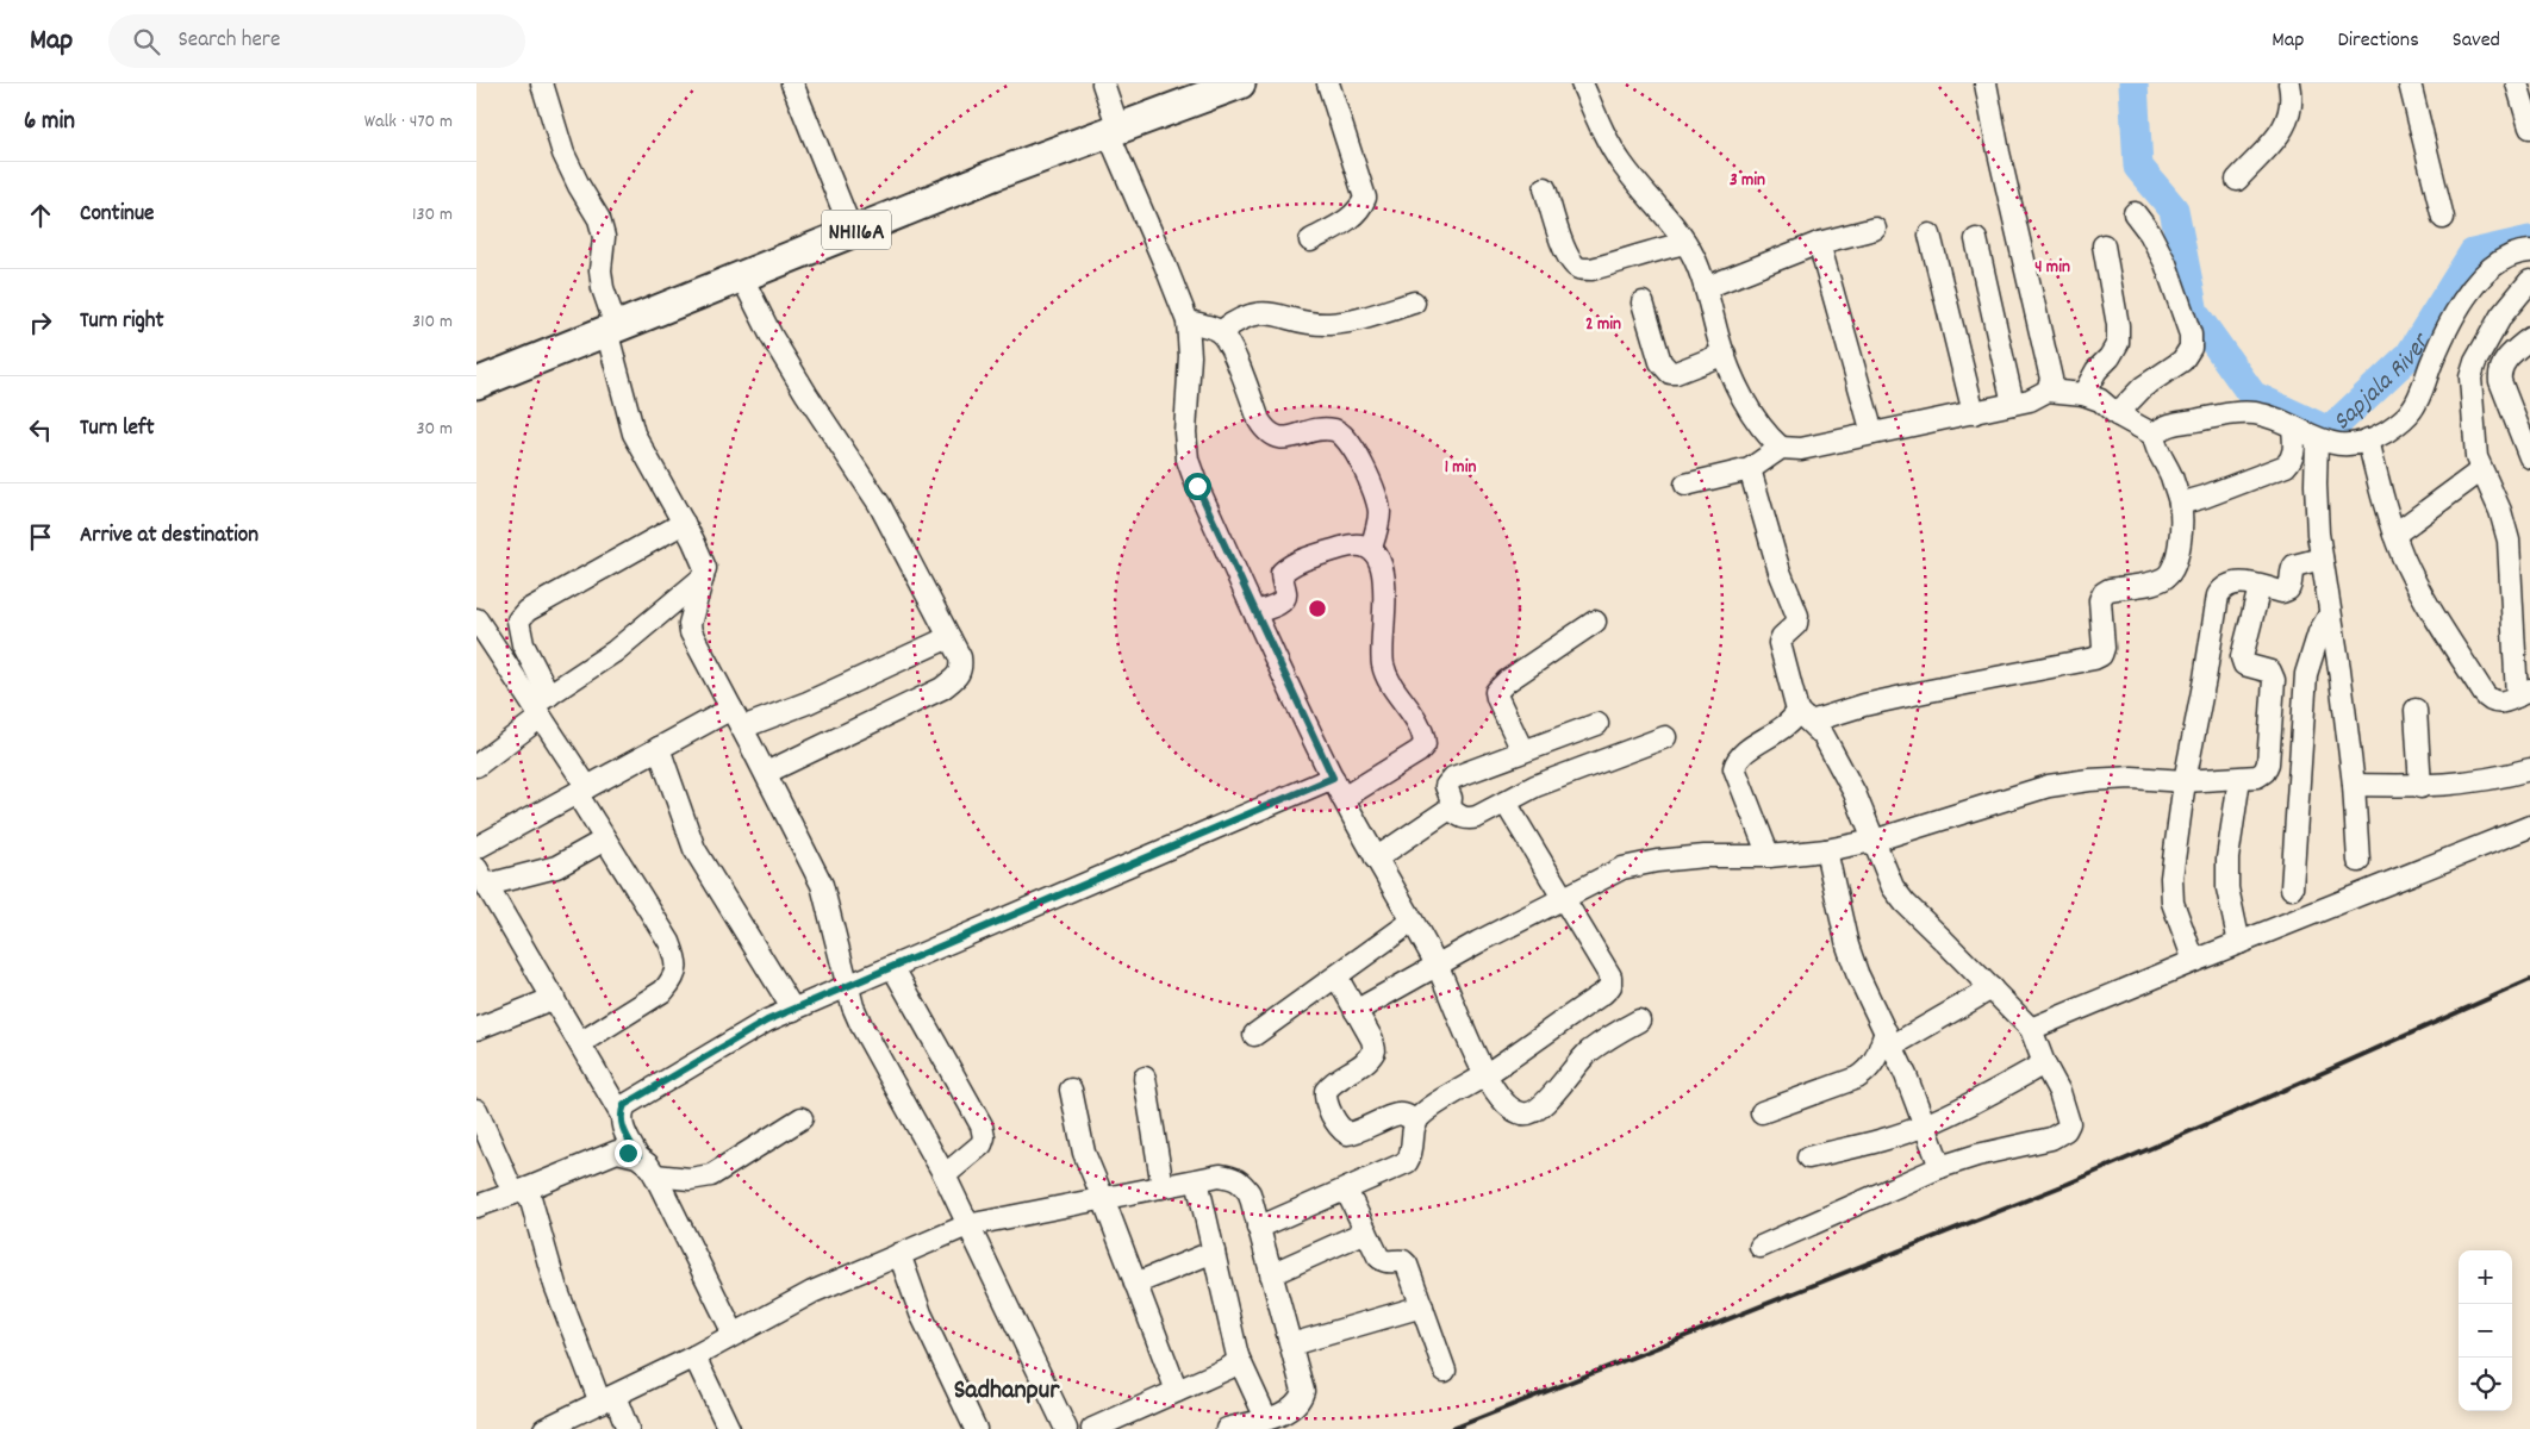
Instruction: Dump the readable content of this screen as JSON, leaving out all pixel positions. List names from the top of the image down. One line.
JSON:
{"streets":{"highway":["NH116A"]},"districts":["Sadhanpur"],"water":["Sapjala River"],"page":{"header":"Map","search":"Search here","nav":["Map","Directions","Saved"],"heading":["6 min","Walk · 470 m"],"list":[["Continue","130 m"],["Turn right","310 m"],["Turn left","30 m"],"Arrive at destination"],"map_buttons":["+","−"]},"rings":["3 min","4 min","2 min","1 min"]}
